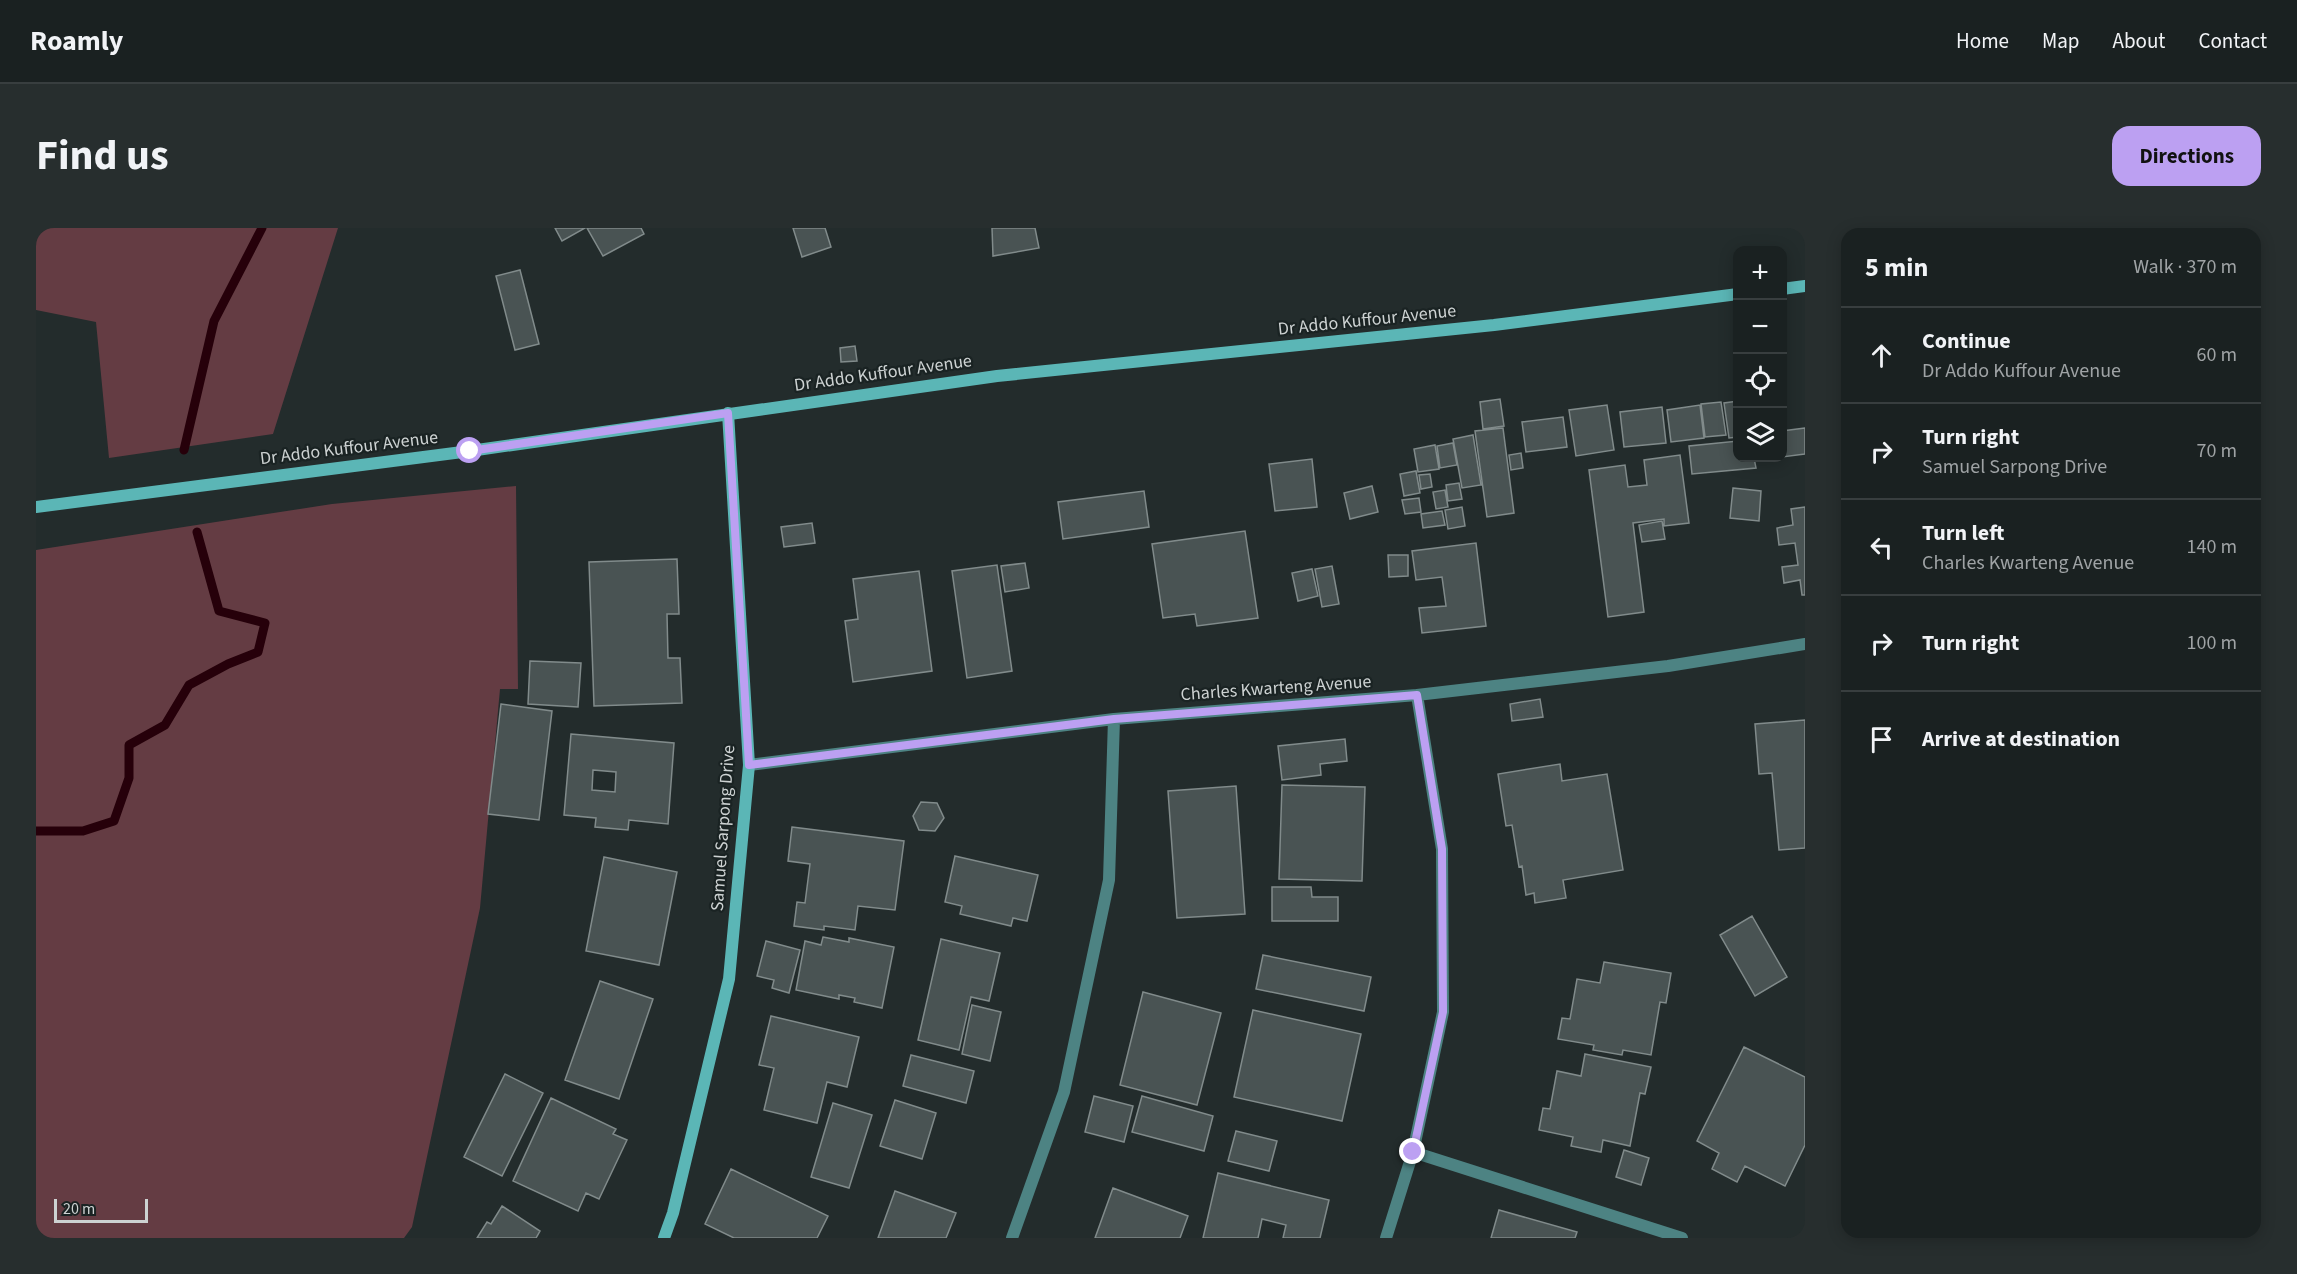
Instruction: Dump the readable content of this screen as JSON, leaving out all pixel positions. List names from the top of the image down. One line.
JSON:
{"streets":{"main road":["Dr Addo Kuffour Avenue","Samuel Sarpong Drive"],"street":["Charles Kwarteng Avenue"]},"crossings":[["Dr Addo Kuffour Avenue","Samuel Sarpong Drive"],["Charles Kwarteng Avenue","Samuel Sarpong Drive"]],"scale_bar":"20 m","page":{"header":"Roamly","nav":["Home","Map","About","Contact"],"title":"Find us","buttons":"Directions","heading":["5 min","Walk · 370 m"],"map_buttons":["+","−"],"list":[["Continue","Dr Addo Kuffour Avenue","60 m"],["Turn right","Samuel Sarpong Drive","70 m"],["Turn left","Charles Kwarteng Avenue","140 m"],["Turn right","100 m"],"Arrive at destination"],"scale":"20 m"}}
